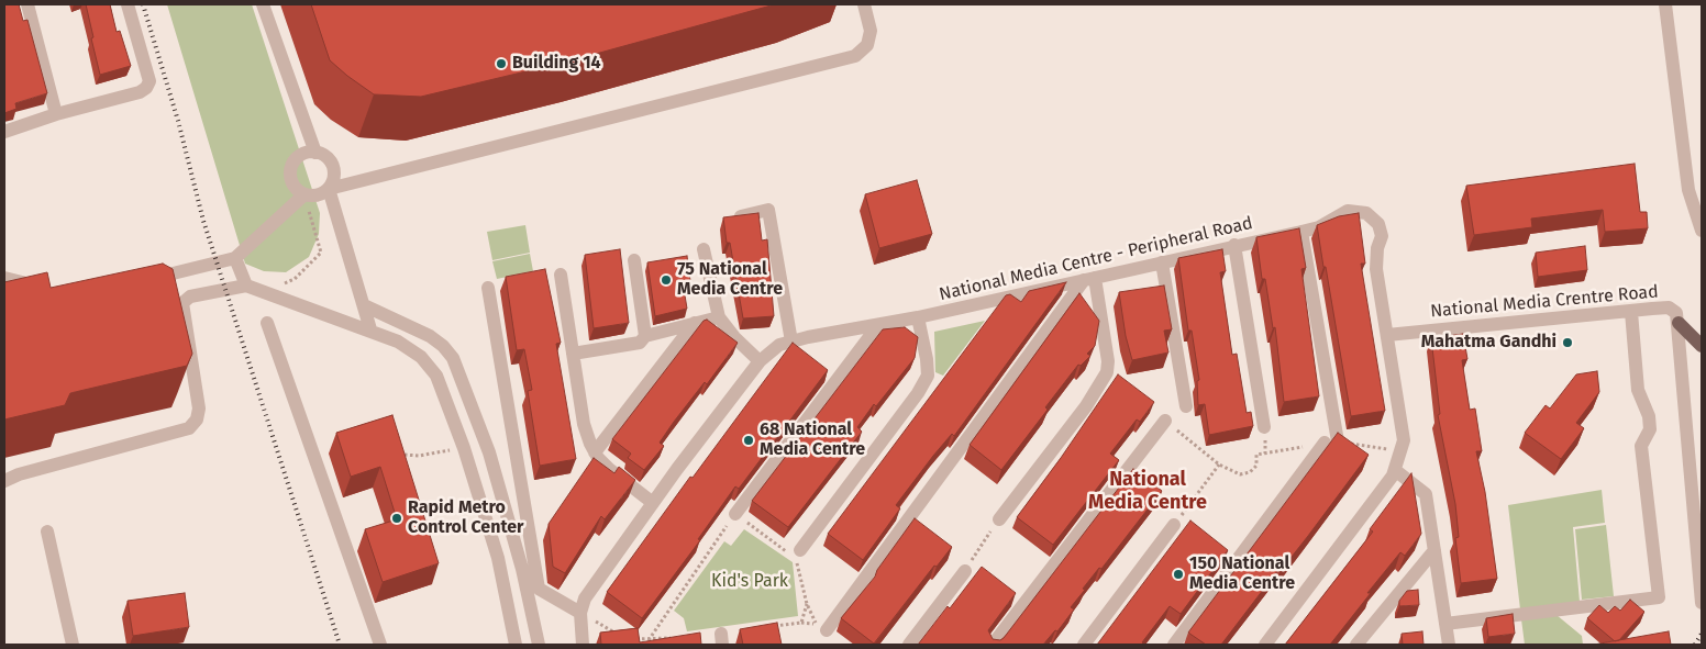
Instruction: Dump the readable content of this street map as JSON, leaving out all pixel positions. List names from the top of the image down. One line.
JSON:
{"streets":{"street":["National Media Centre - Peripheral Road","National Media Crentre Road"]},"crossings":[["National Media Centre - Peripheral Road","National Media Crentre Road"]],"districts":["National Media Centre"],"parks":["Kid's Park"],"places":["Building 14","75 National Media Centre","Mahatma Gandhi","68 National Media Centre","Rapid Metro Control Center","150 National Media Centre"]}
